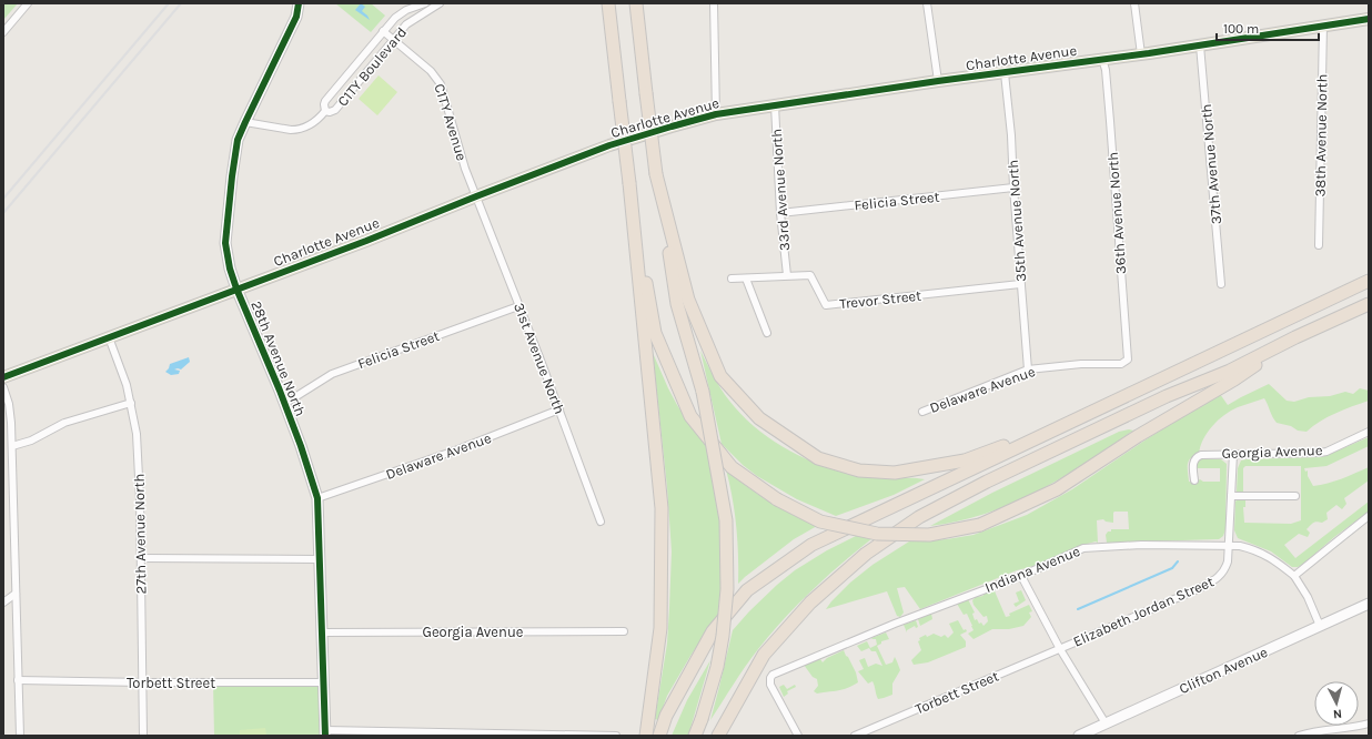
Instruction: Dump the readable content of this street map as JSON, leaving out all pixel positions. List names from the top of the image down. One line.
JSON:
{"streets":{"main road":["Charlotte Avenue","28th Avenue North","Clifton Avenue"],"street":["C1TY Boulevard","C1TY Avenue","38th Avenue North","37th Avenue North","33rd Avenue North","Felicia Street","36th Avenue North","35th Avenue North","Trevor Street","31st Avenue North","Delaware Avenue","Georgia Avenue","27th Avenue North","Indiana Avenue","Elizabeth Jordan Street","Torbett Street"]},"crossings":[["Charlotte Avenue","C1TY Avenue"],["Charlotte Avenue","38th Avenue North"],["Charlotte Avenue","37th Avenue North"],["Charlotte Avenue","33rd Avenue North"],["Charlotte Avenue","36th Avenue North"],["Charlotte Avenue","35th Avenue North"],["Charlotte Avenue","28th Avenue North"],["Charlotte Avenue","31st Avenue North"],["Charlotte Avenue","27th Avenue North"],["C1TY Boulevard","C1TY Avenue"],["C1TY Boulevard","28th Avenue North"],["C1TY Avenue","31st Avenue North"],["33rd Avenue North","Felicia Street"],["33rd Avenue North","Trevor Street"],["Felicia Street","35th Avenue North"],["Felicia Street","28th Avenue North"],["Felicia Street","31st Avenue North"],["36th Avenue North","Delaware Avenue"],["35th Avenue North","Trevor Street"],["35th Avenue North","Delaware Avenue"],["28th Avenue North","Delaware Avenue"],["28th Avenue North","Georgia Avenue"],["28th Avenue North","Torbett Street"],["31st Avenue North","Delaware Avenue"],["27th Avenue North","Torbett Street"],["Indiana Avenue","Elizabeth Jordan Street"],["Indiana Avenue","Clifton Avenue"],["Elizabeth Jordan Street","Torbett Street"]],"scale_bar":"100 m","north":"bottom"}
